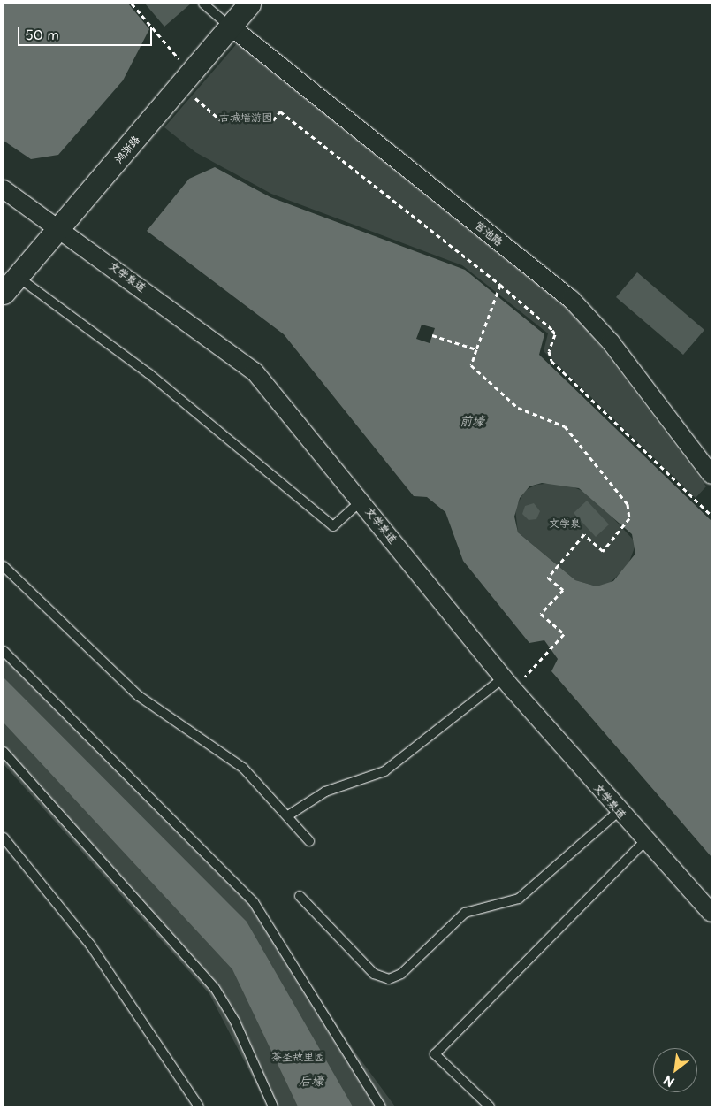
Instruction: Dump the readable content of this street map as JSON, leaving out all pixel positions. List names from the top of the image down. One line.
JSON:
{"streets":{"street":["鸿渐路","官池路","文学泉道"]},"crossings":[["鸿渐路","官池路"],["鸿渐路","文学泉道"]],"water":["前壕","后壕"],"parks":["古城墙游园","文学泉","茶圣故里园"],"scale_bar":"50 m","north":"bottom left"}
